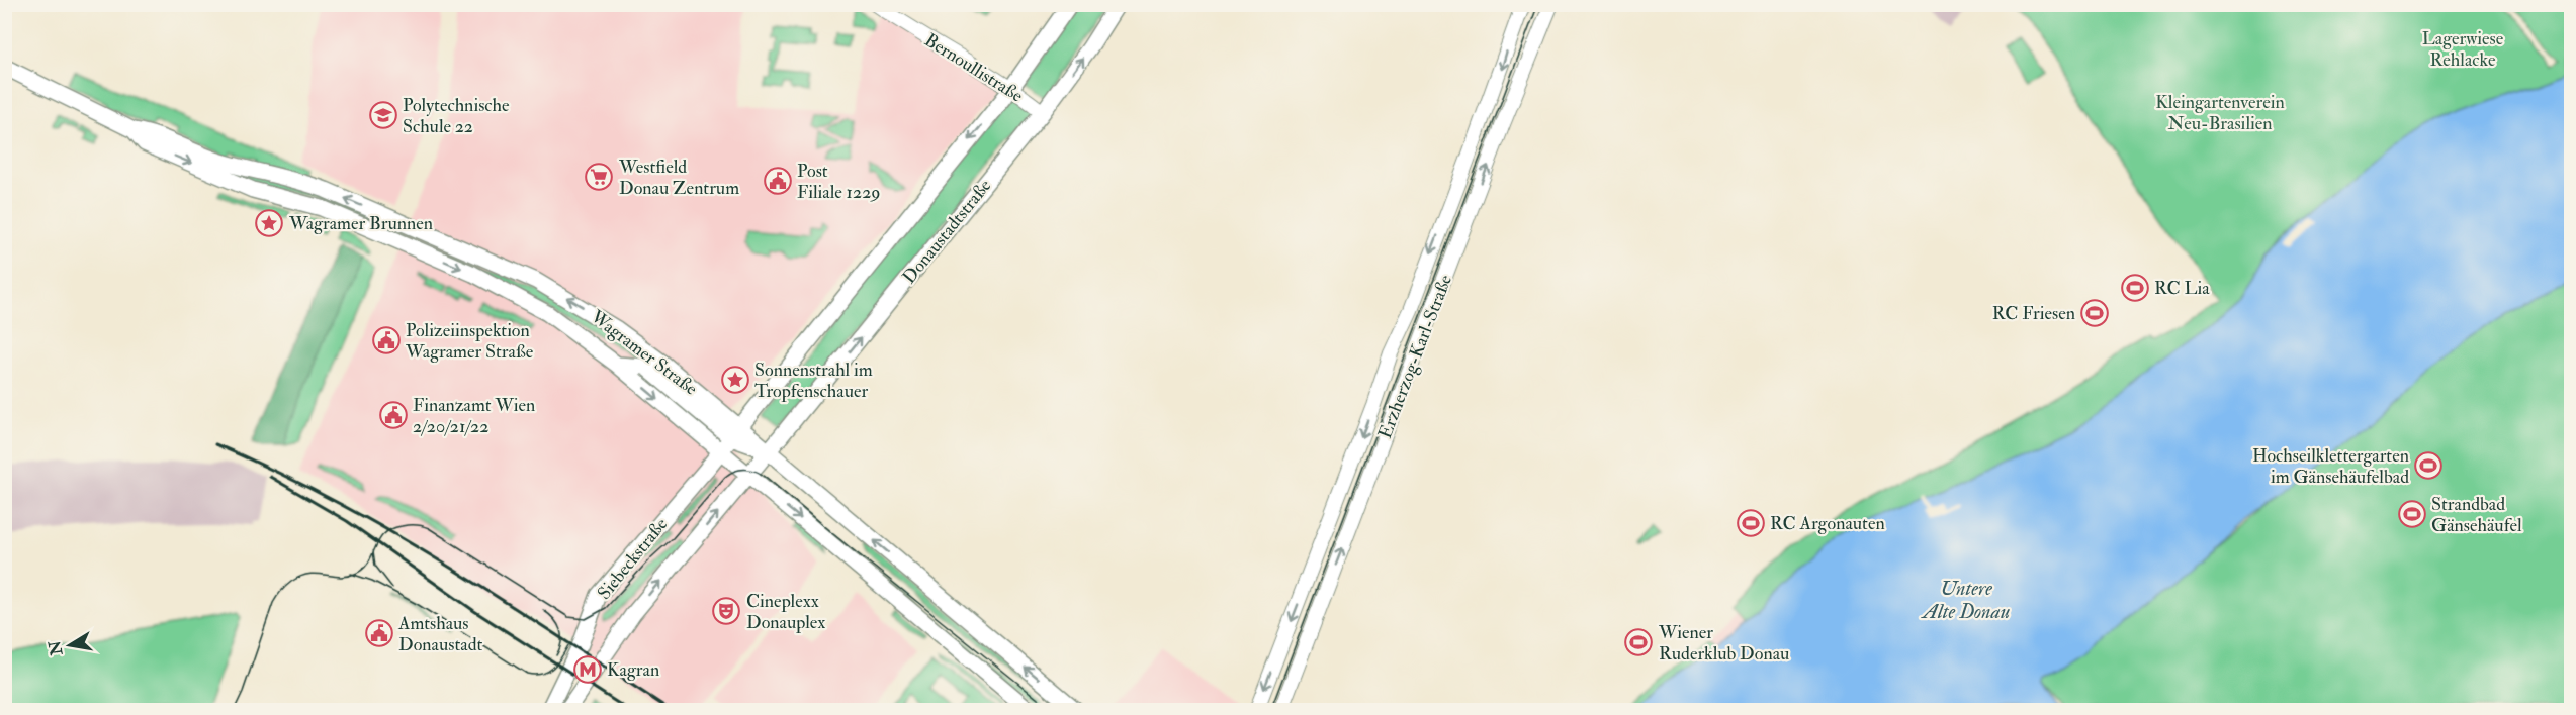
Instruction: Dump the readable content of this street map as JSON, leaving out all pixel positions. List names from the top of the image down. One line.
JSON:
{"streets":{"main road":["Bernoullistraße","Donaustadtstraße","Wagramer Straße","Erzherzog-Karl-Straße","Siebeckstraße"]},"crossings":[["Bernoullistraße","Donaustadtstraße"],["Donaustadtstraße","Wagramer Straße"],["Donaustadtstraße","Siebeckstraße"],["Wagramer Straße","Siebeckstraße"]],"water":["Untere Alte Donau"],"parks":["Lagerwiese Rehlacke","Kleingartenverein Neu-Brasilien"],"places":{"school or university":["Polytechnische Schule 22"],"supermarket":["Westfield Donau Zentrum"],"public building":["Post Filiale 1229","Polizeiinspektion Wagramer Straße","Finanzamt Wien 2/20/21/22","Amtshaus Donaustadt"],"place":["Wagramer Brunnen","Sonnenstrahl im Tropfenschauer"],"sports":["RC Lia","RC Friesen","Hochseilklettergarten im Gänsehäufelbad","Strandbad Gänsehäufel","RC Argonauten","Wiener Ruderklub Donau"],"theatre":["Cineplexx Donauplex"],"metro station":["Kagran"]},"north":"left"}
